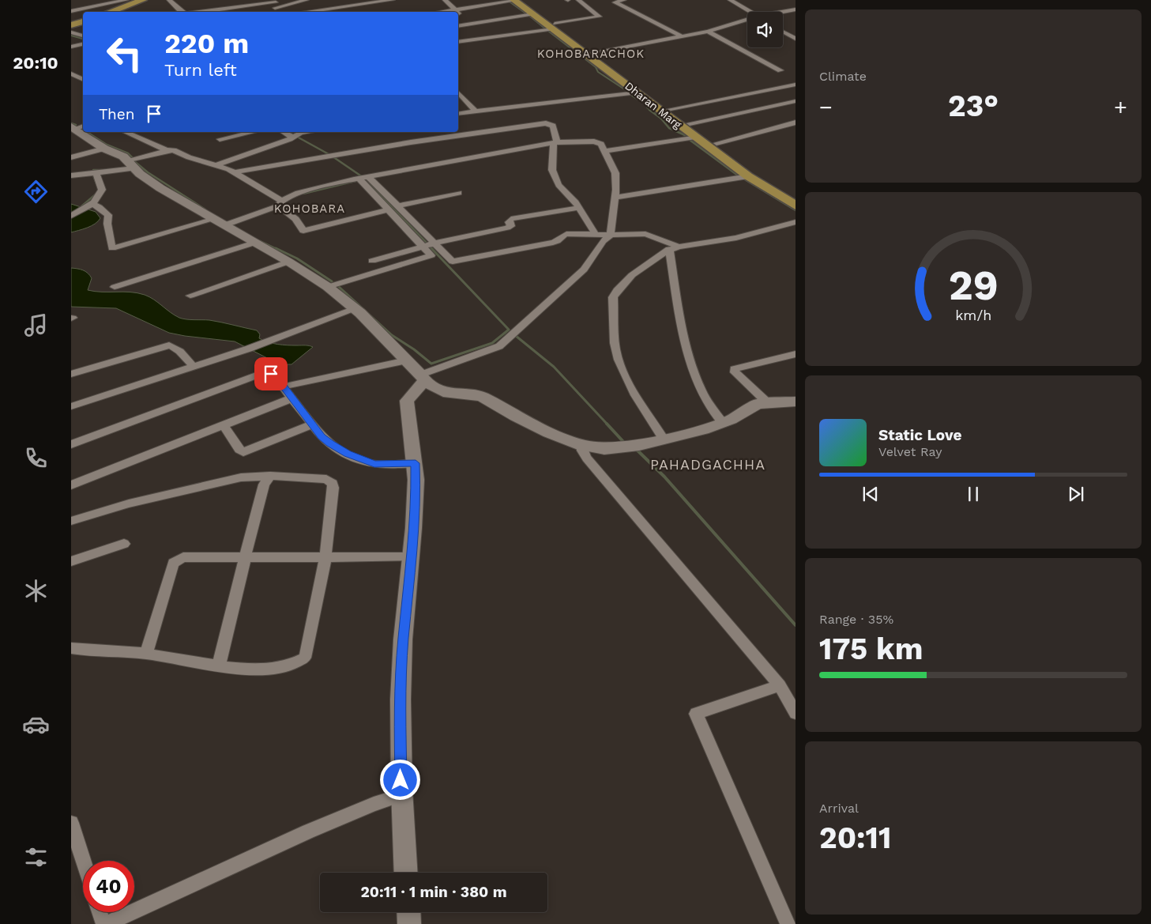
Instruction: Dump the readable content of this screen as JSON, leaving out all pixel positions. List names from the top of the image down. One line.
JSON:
{"streets":{"main road":["Dharan Marg"]},"districts":["KOHOBARACHOK","KOHOBARA","PAHADGACHHA"],"page":{"tabs":"20:10","tile":["Climate",["Range · 35%","175 km"],["Arrival","20:11"]],"turn":["220 m","Turn left"],"heat":["−","23°","+"],"then":"Then","song":["Static Love","Velvet Ray"],"limit":"40","trip":"20:11 · 1 min · 380 m","gauge":["29","km/h"]}}
